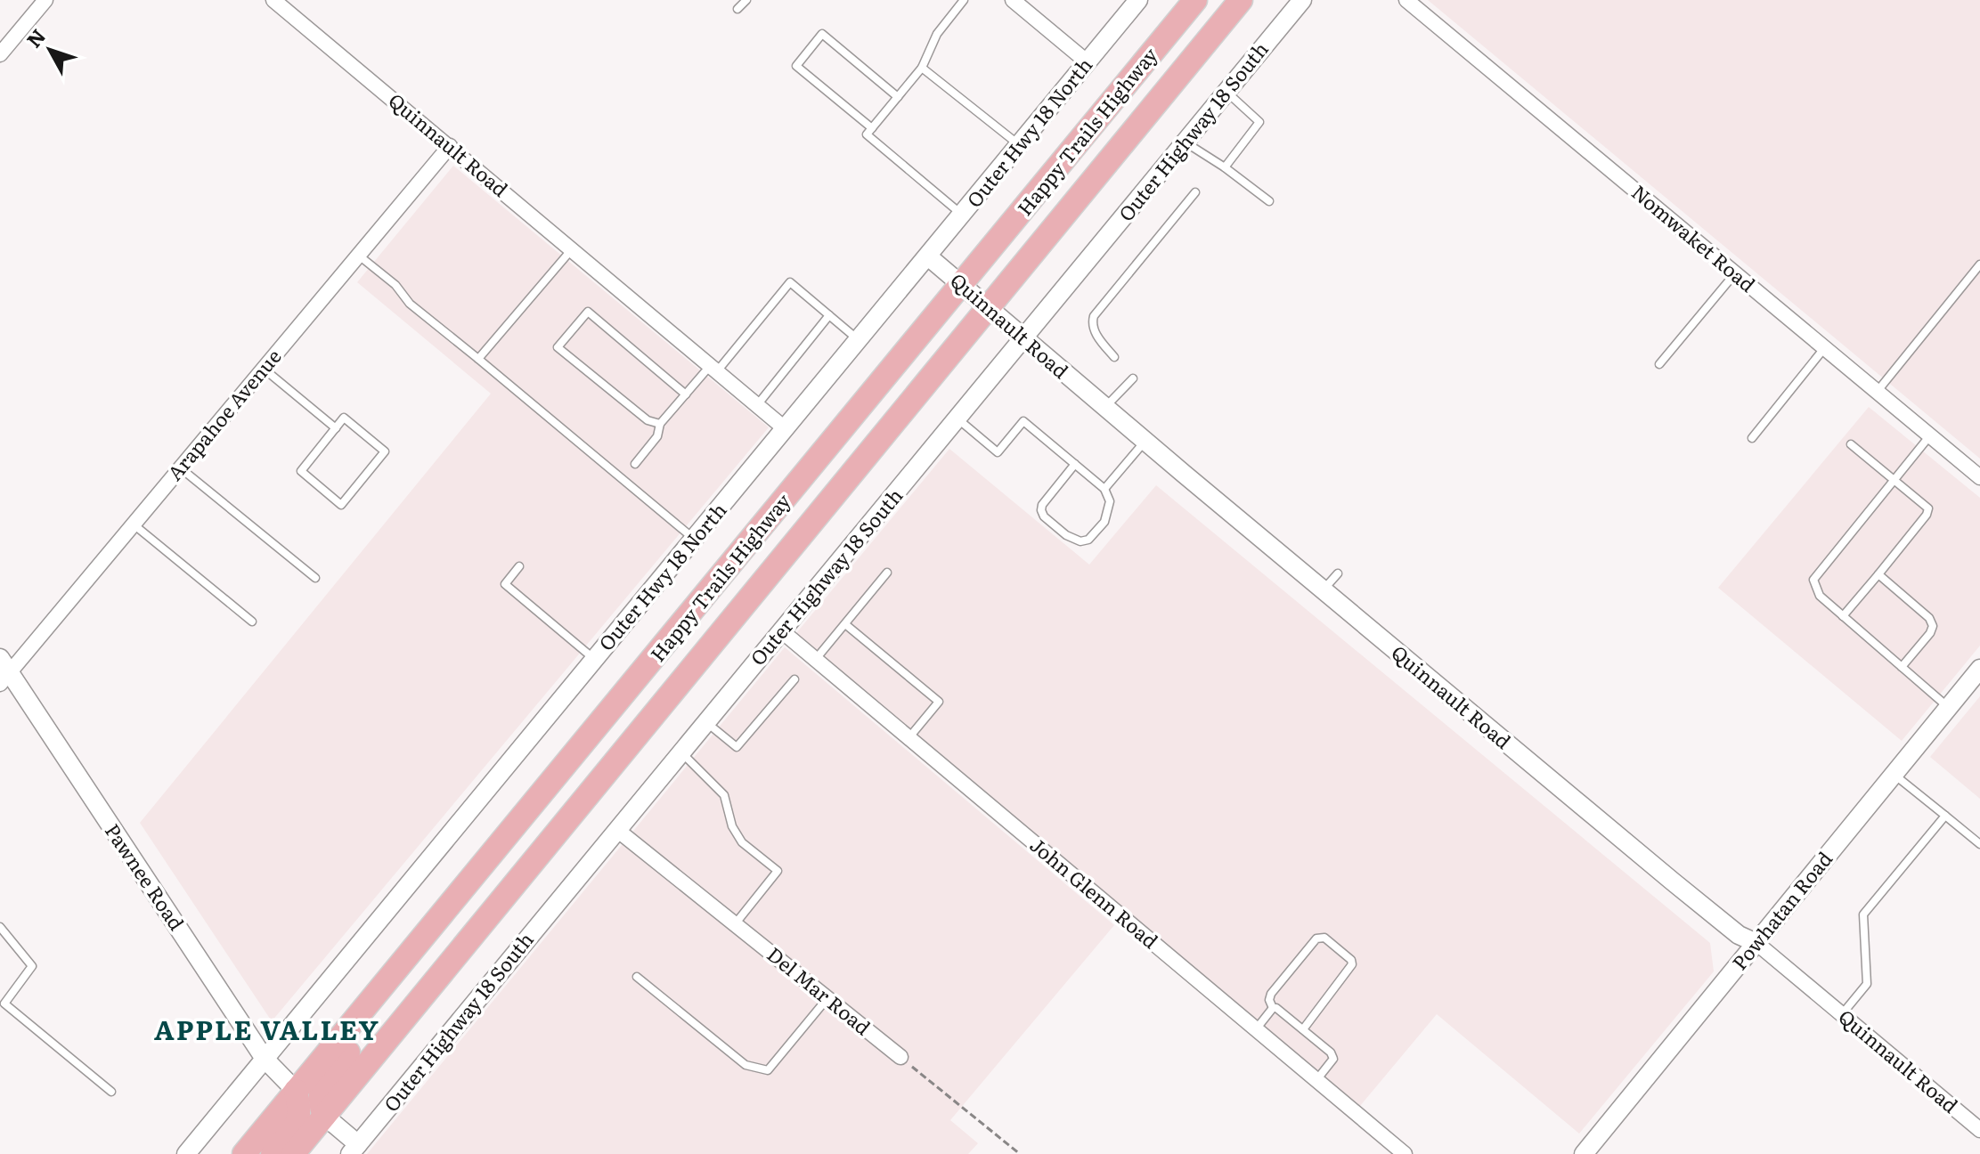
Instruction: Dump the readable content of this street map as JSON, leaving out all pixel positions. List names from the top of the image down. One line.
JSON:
{"streets":{"main road":["Happy Trails Highway"],"street":["Outer Highway 18 South","Outer Hwy 18 North","Quinnault Road","Nomwaket Road","Arapahoe Avenue","Pawnee Road","John Glenn Road","Powhatan Road","Del Mar Road"]},"crossings":[["Happy Trails Highway","Quinnault Road"],["Happy Trails Highway","Pawnee Road"],["Outer Highway 18 South","Quinnault Road"],["Outer Highway 18 South","John Glenn Road"],["Outer Highway 18 South","Del Mar Road"],["Outer Hwy 18 North","Quinnault Road"],["Outer Hwy 18 North","Pawnee Road"],["Quinnault Road","Arapahoe Avenue"],["Quinnault Road","Powhatan Road"],["Arapahoe Avenue","Pawnee Road"]],"districts":["APPLE VALLEY"],"north":"top left"}
